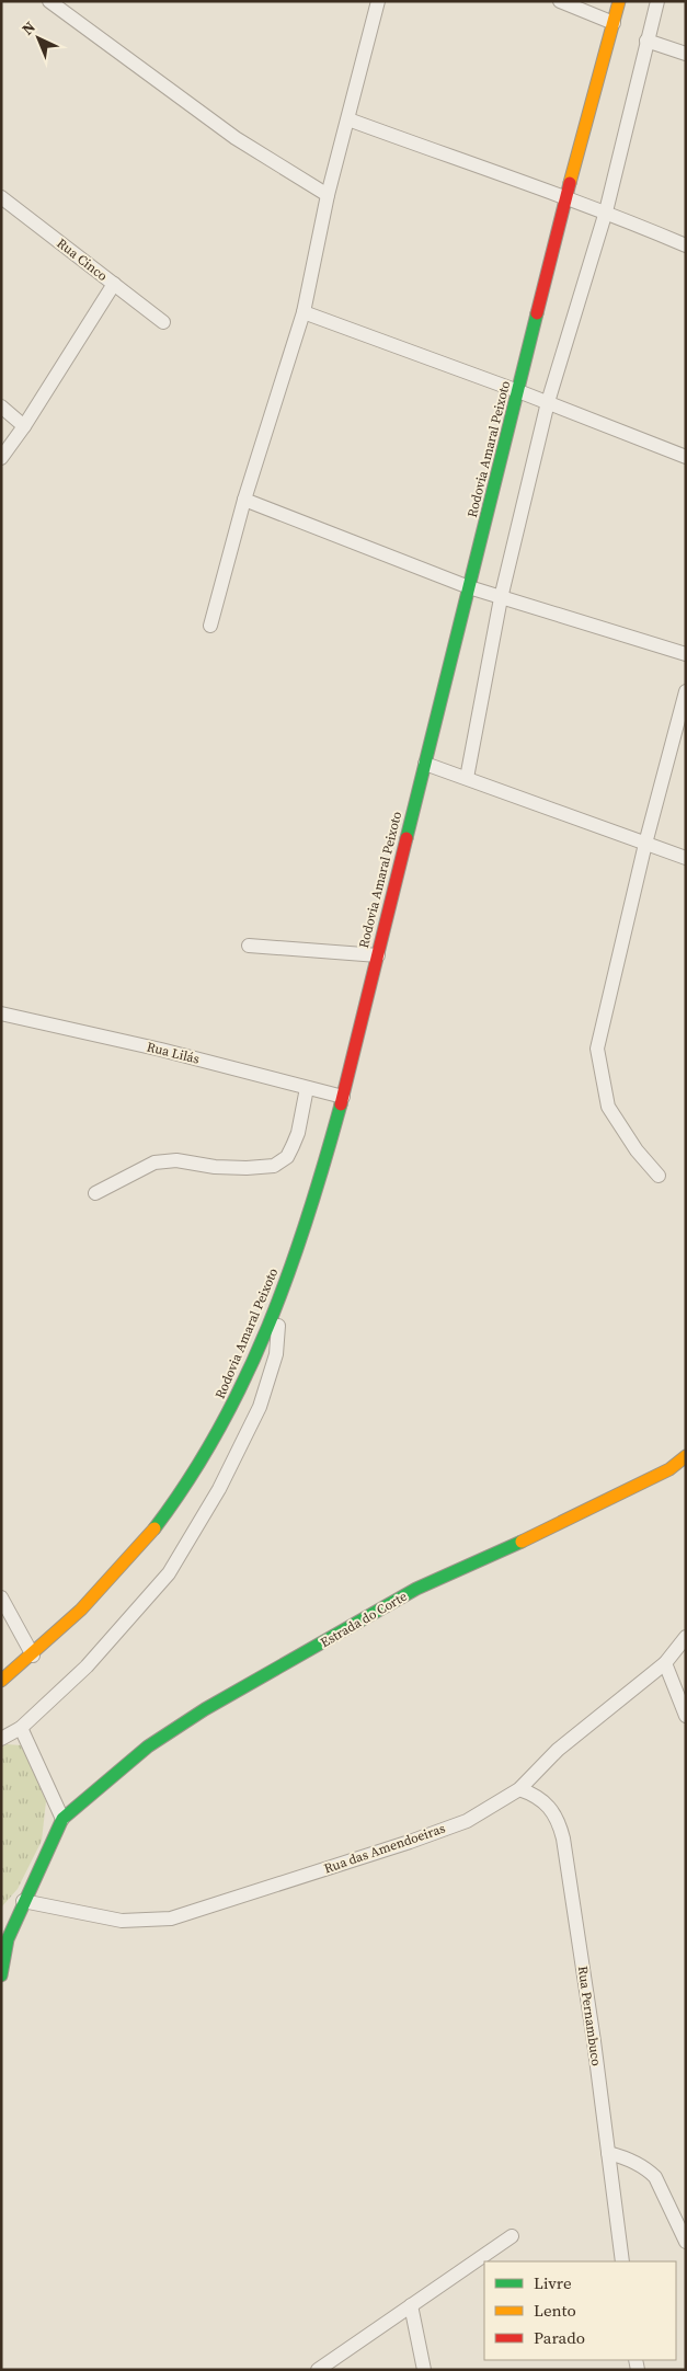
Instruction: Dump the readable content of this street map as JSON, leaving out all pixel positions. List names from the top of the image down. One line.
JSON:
{"streets":{"main road":["Rodovia Amaral Peixoto","Estrada do Corte"],"street":["Rua Cinco","Rua Lilás","Rua das Amendoeiras","Rua Pernambuco"]},"crossings":[["Rodovia Amaral Peixoto","Rua Lilás"],["Estrada do Corte","Rua das Amendoeiras"],["Rua das Amendoeiras","Rua Pernambuco"]],"legend":["Livre","Lento","Parado"],"north":"top left"}
